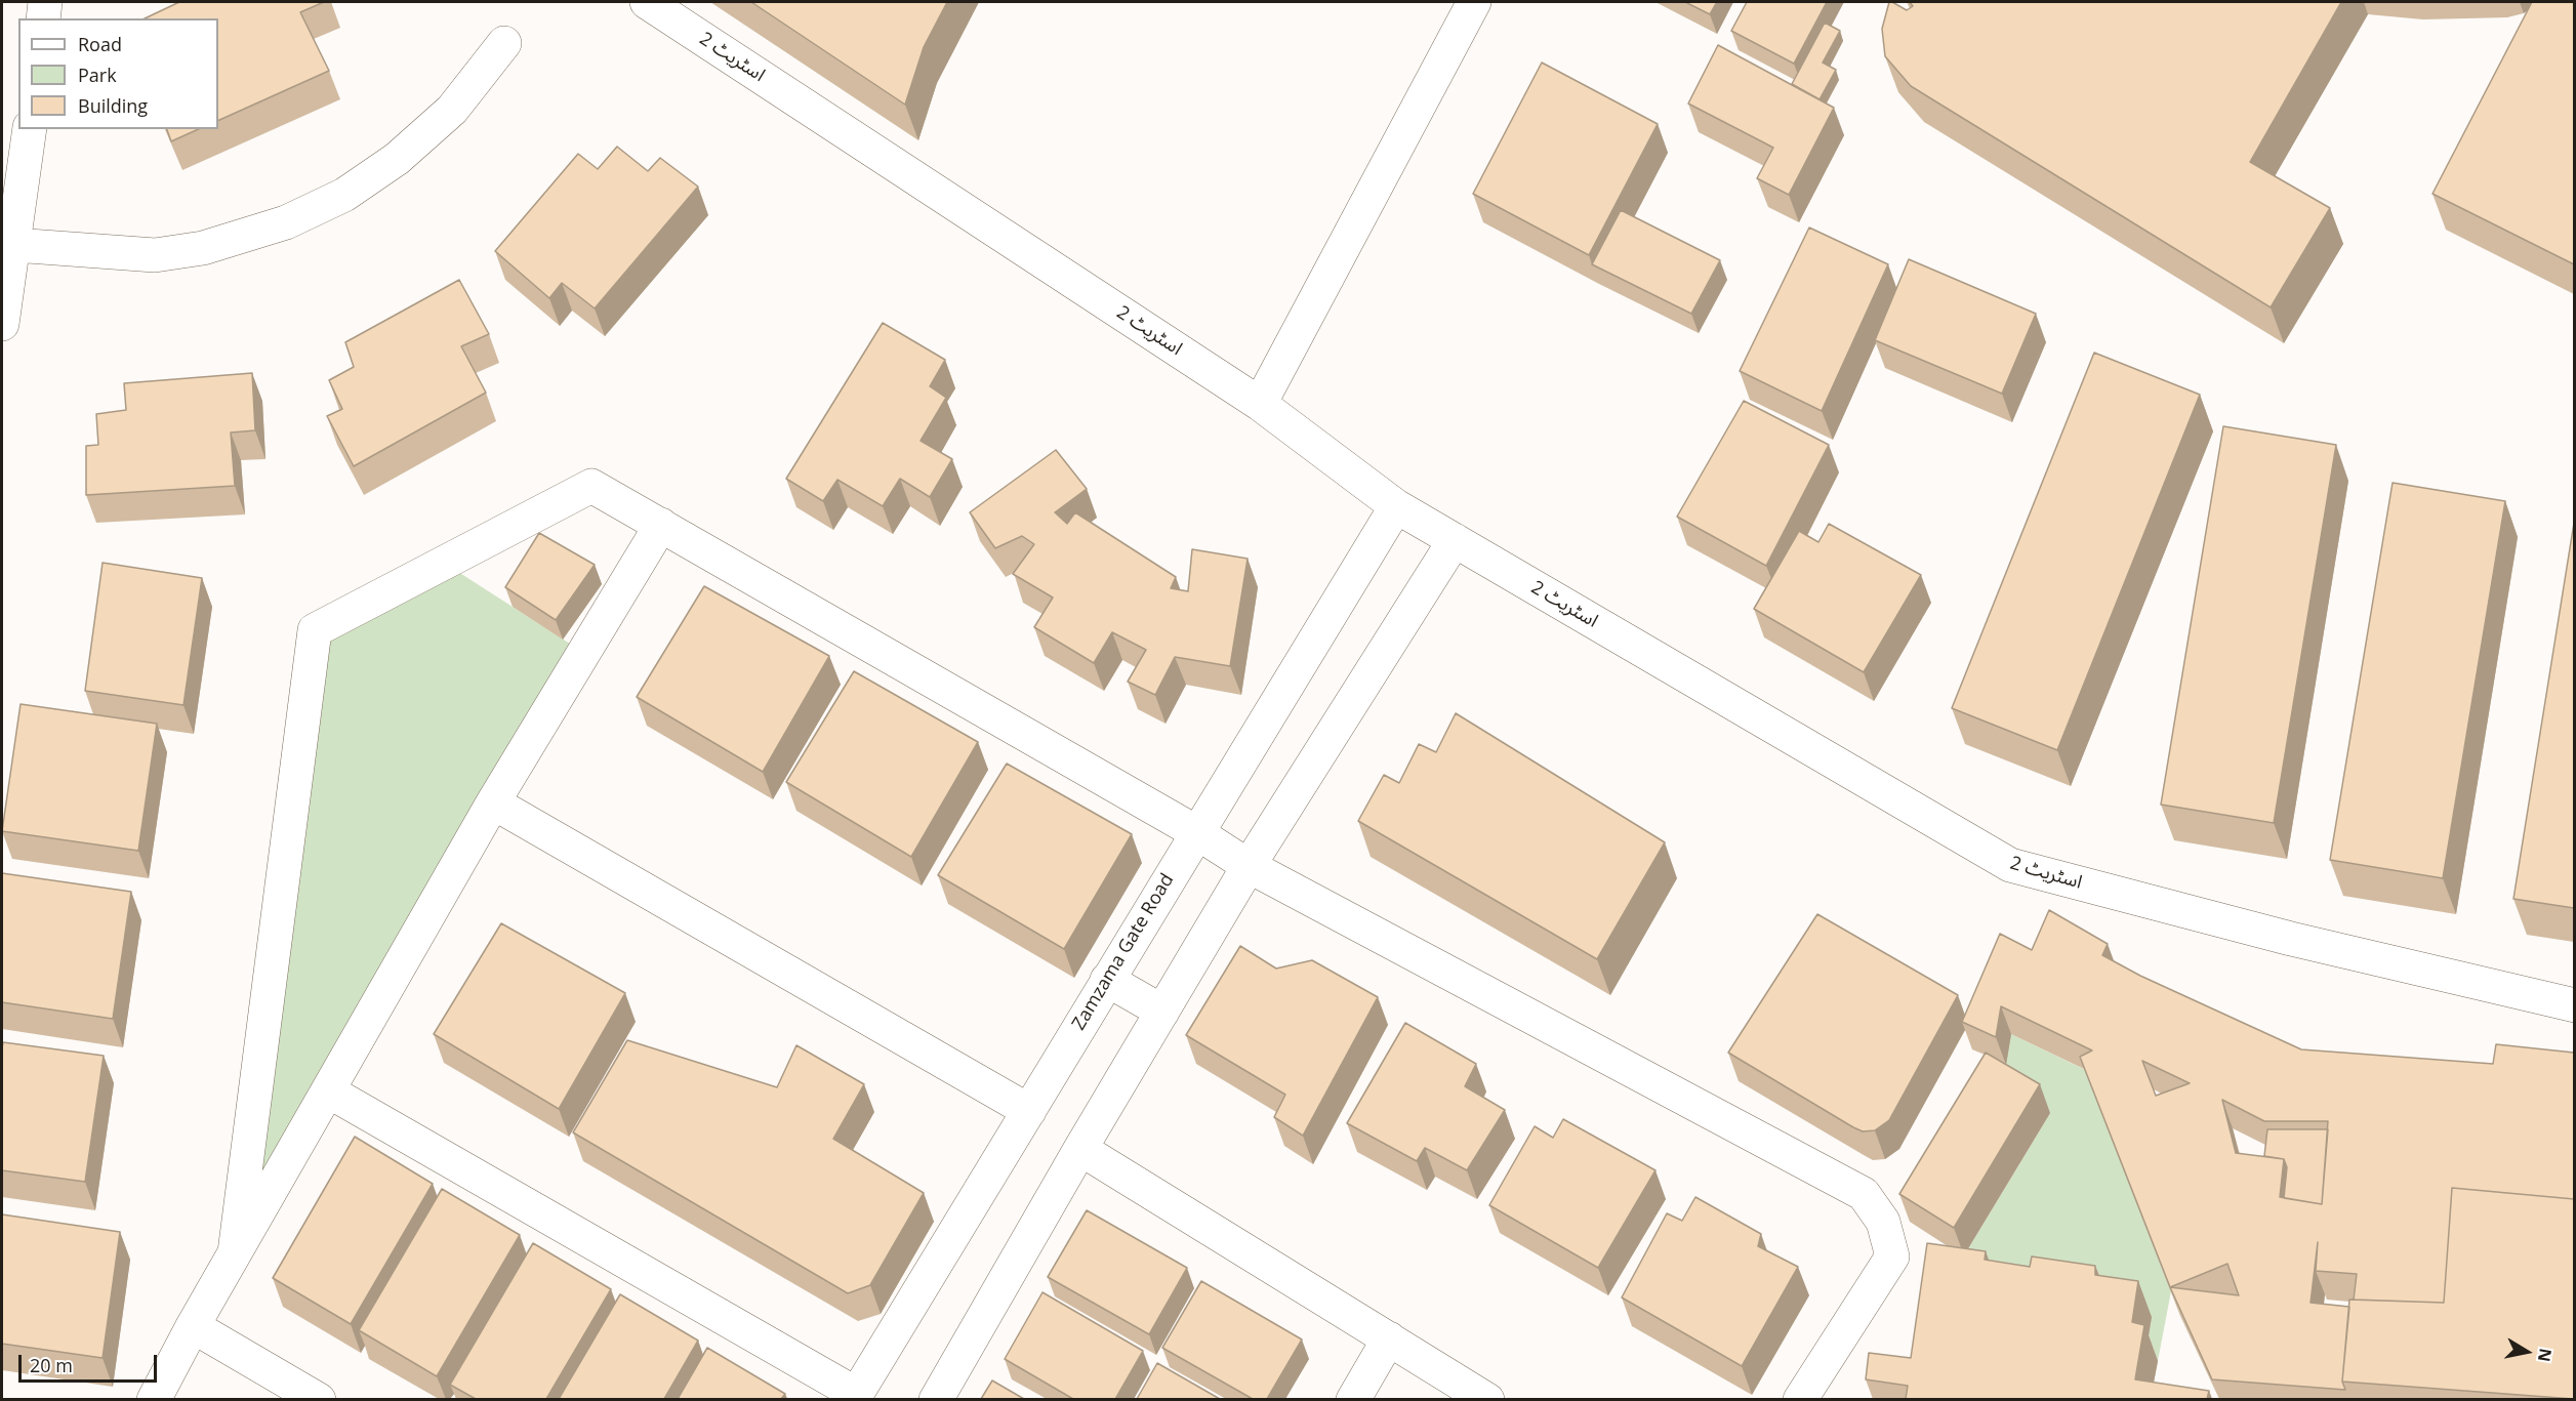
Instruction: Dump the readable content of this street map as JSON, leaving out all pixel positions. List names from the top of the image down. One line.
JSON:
{"streets":{"street":["اسٹریٹ 2","Zamzama Gate Road"]},"crossings":[["اسٹریٹ 2","Zamzama Gate Road"]],"legend":["Road","Park","Building"],"scale_bar":"20 m","north":"right"}
